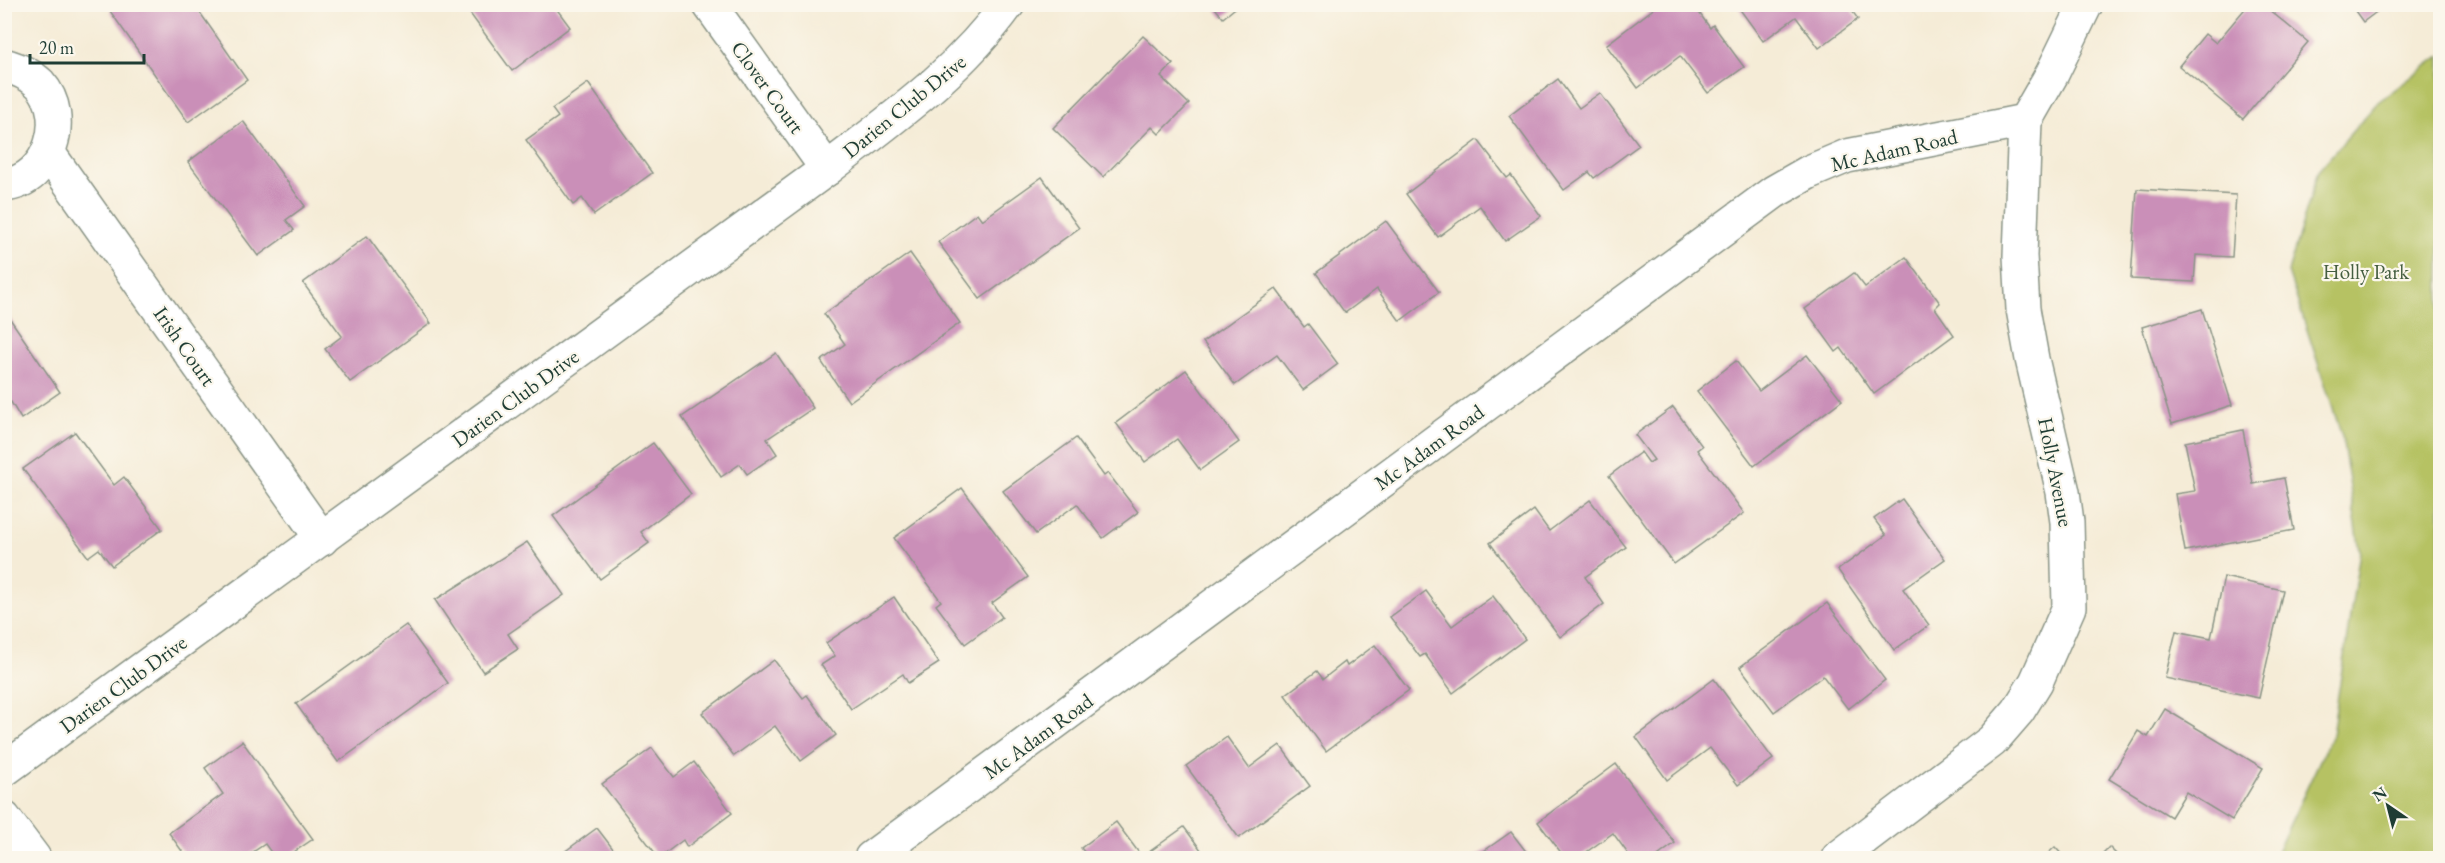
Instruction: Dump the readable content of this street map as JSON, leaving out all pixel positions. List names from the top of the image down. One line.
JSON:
{"streets":{"street":["Clover Court","Darien Club Drive","Mc Adam Road","Irish Court","Holly Avenue"]},"crossings":[["Clover Court","Darien Club Drive"],["Darien Club Drive","Irish Court"],["Mc Adam Road","Holly Avenue"]],"parks":["Holly Park"],"scale_bar":"20 m","north":"top left"}
